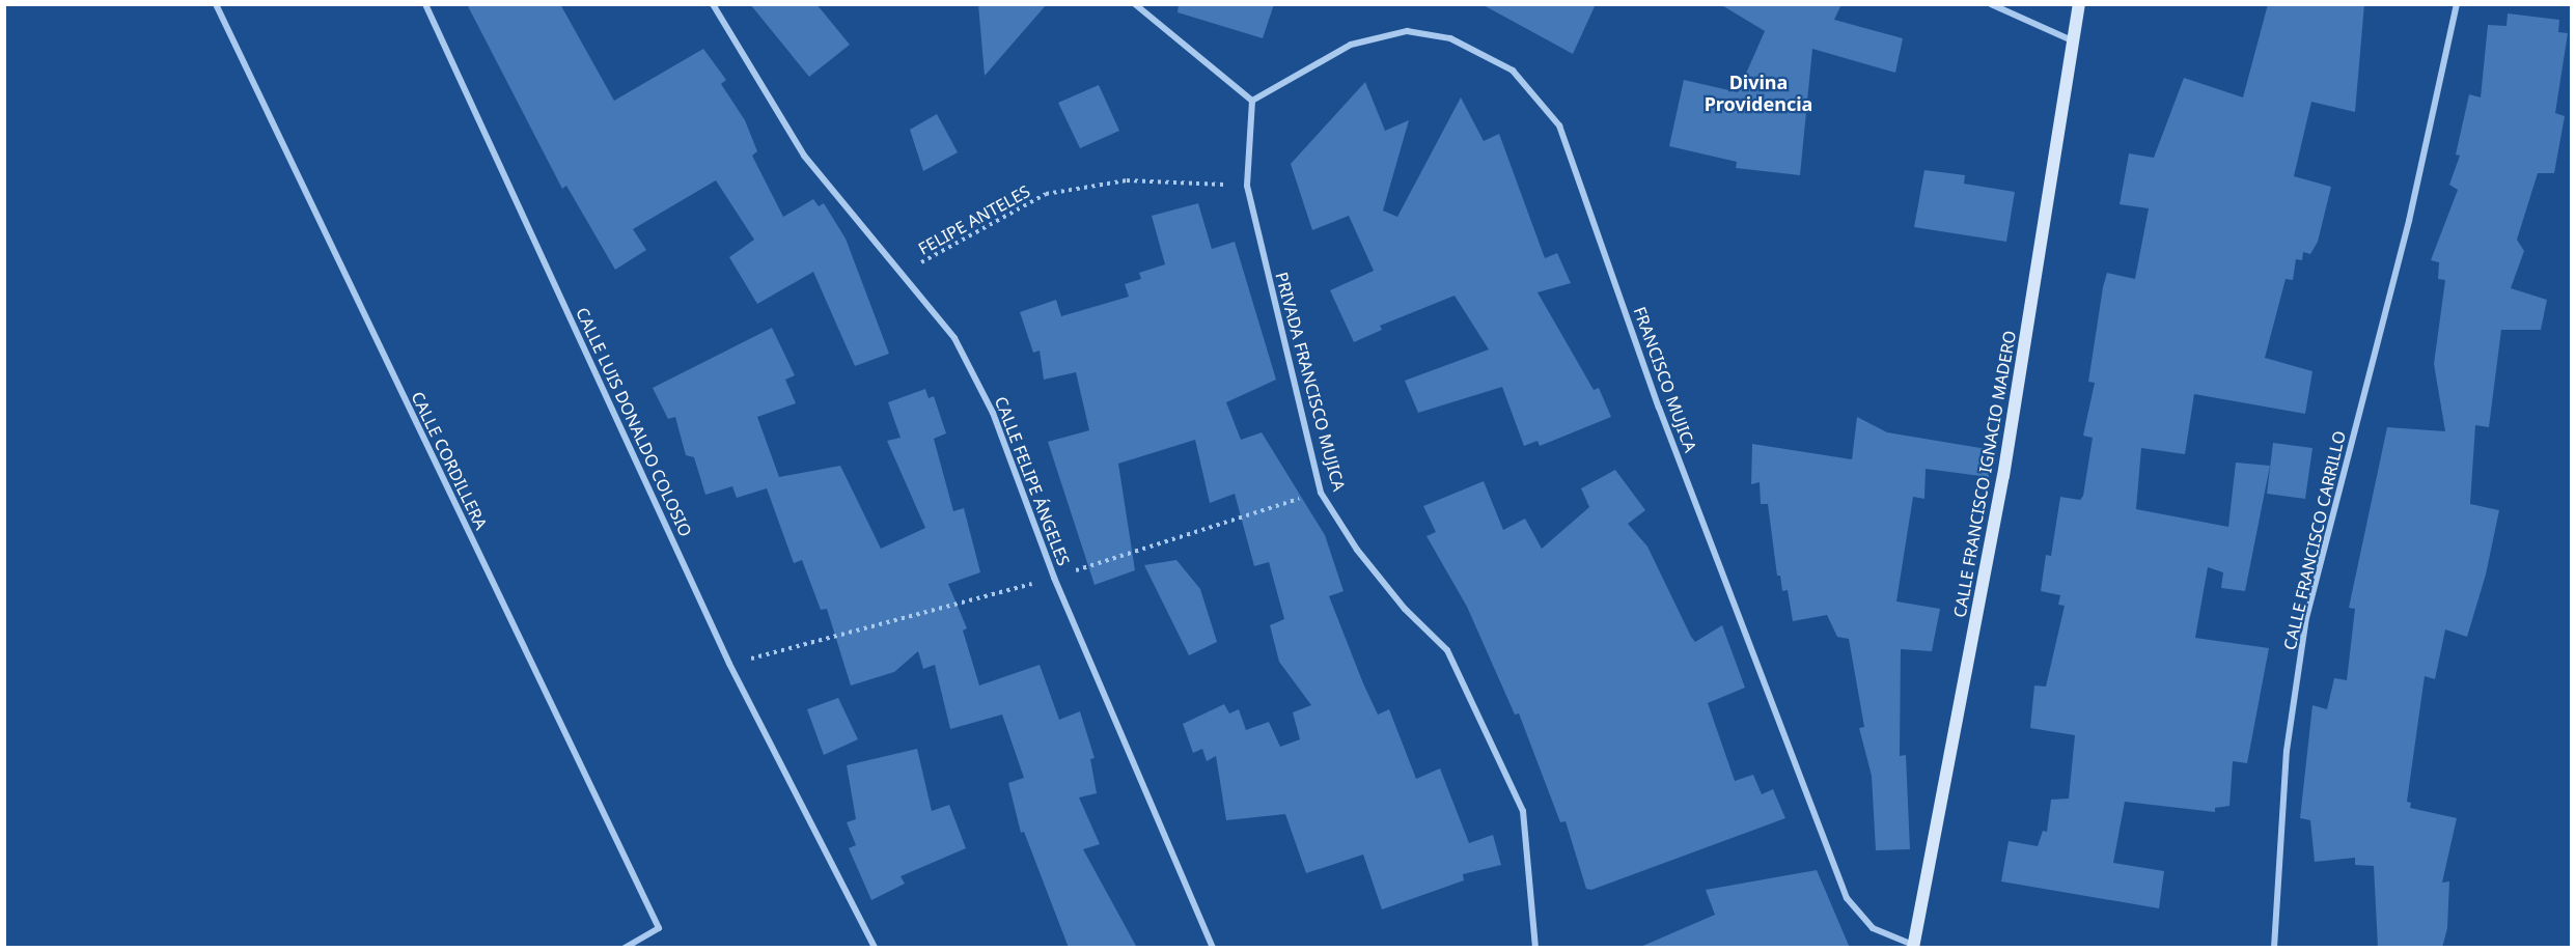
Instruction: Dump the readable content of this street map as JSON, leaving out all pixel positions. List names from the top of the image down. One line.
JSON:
{"streets":{"main road":["CALLE FRANCISCO IGNACIO MADERO"],"street":["FRANCISCO MUJICA","PRIVADA FRANCISCO MUJICA","CALLE LUIS DONALDO COLOSIO","CALLE CORDILLERA","CALLE FELIPE ÁNGELES","CALLE FRANCISCO CARRILLO"],"path":["FELIPE ANTELES"]},"crossings":[["FELIPE ANTELES","PRIVADA FRANCISCO MUJICA"],["FELIPE ANTELES","CALLE FELIPE ÁNGELES"],["FRANCISCO MUJICA","PRIVADA FRANCISCO MUJICA"],["FRANCISCO MUJICA","CALLE FRANCISCO IGNACIO MADERO"]],"districts":["Divina Providencia"]}
